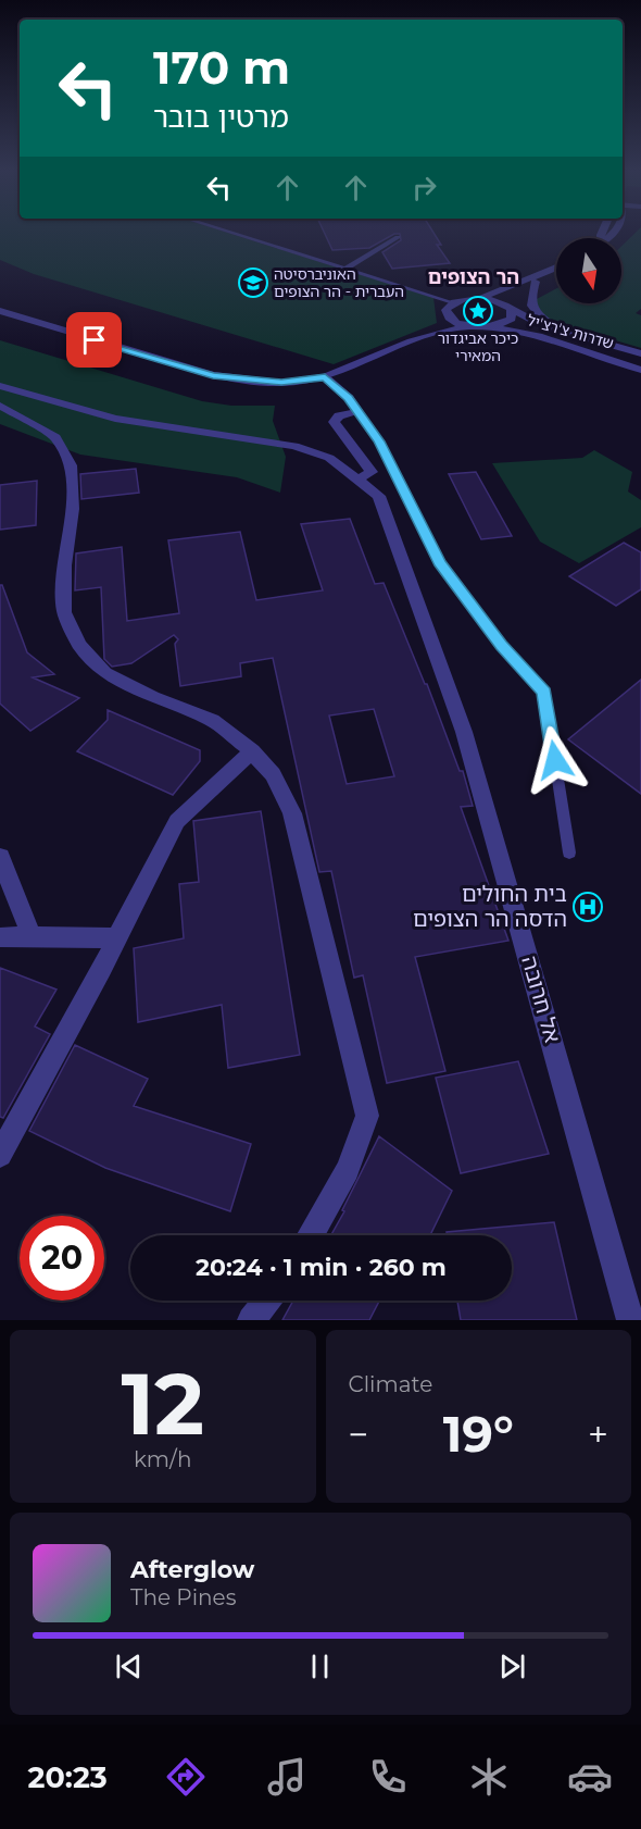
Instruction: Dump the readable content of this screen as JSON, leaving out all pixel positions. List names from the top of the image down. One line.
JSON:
{"streets":{"street":["שדרות צ'רצ'יל","אל חרובה"]},"districts":["הר הצופים"],"places":{"school or university":["האוניברסיטה העברית - הר הצופים"],"place":["כיכר אביגדור המאירי"],"hospital":["בית החולים הדסה הר הצופים"]},"north":"bottom","page":{"turn":["170 m","מרטין בובר"],"limit":"20","trip":"20:24 · 1 min · 260 m","tile":[["12","km/h"],"Climate"],"heat":["−","19°","+"],"song":["Afterglow","The Pines"],"tabs":"20:23"}}
